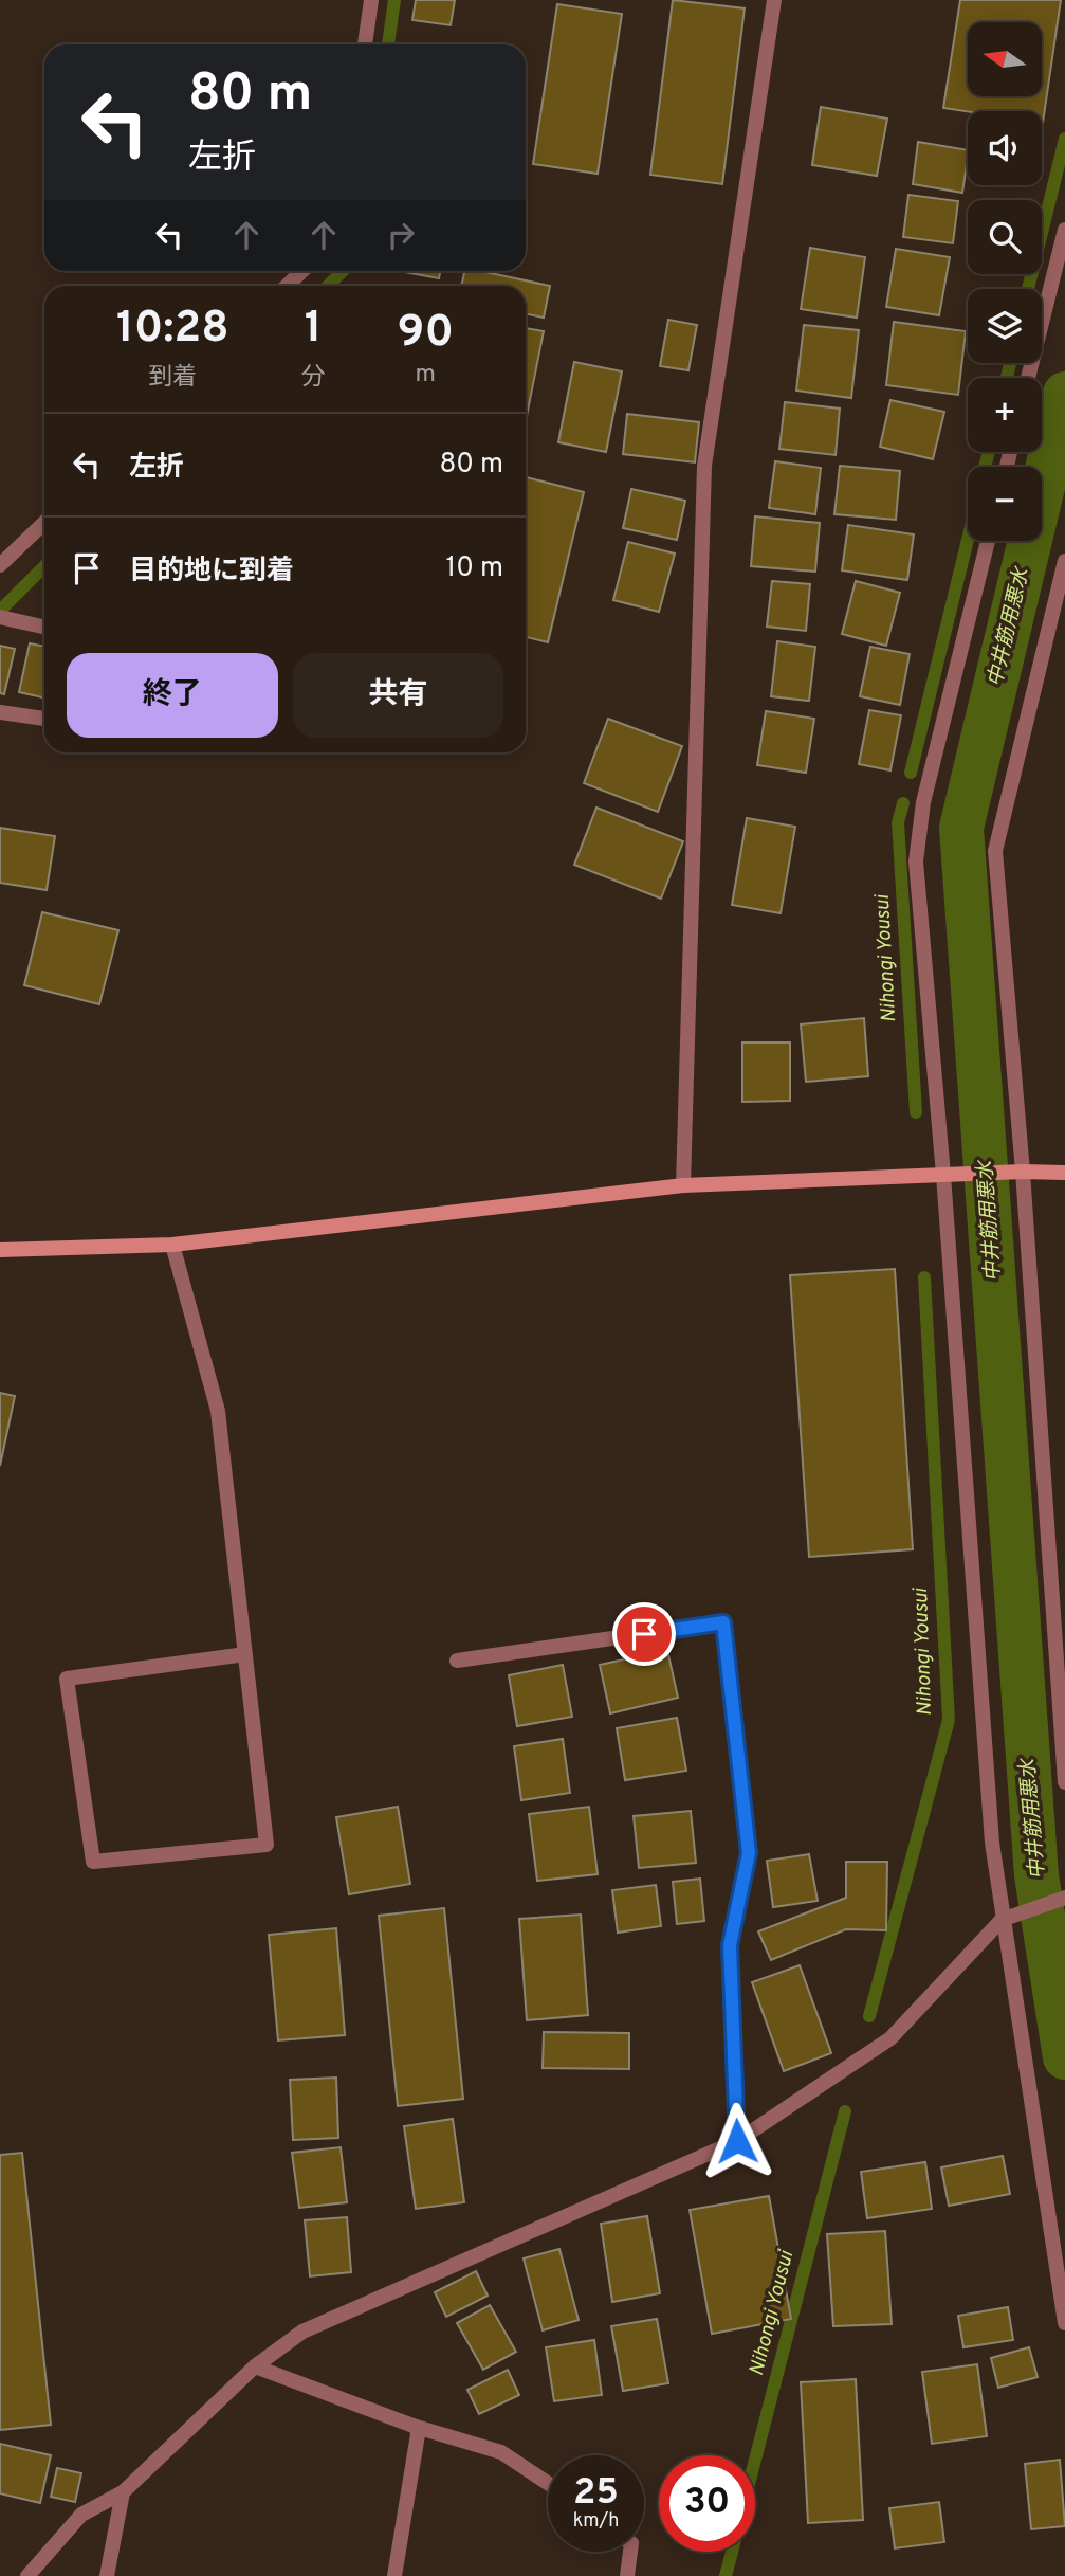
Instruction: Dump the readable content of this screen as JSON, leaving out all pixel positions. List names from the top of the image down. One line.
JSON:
{"water":["中井筋用悪水","Nihongi Yousui"],"north":"left","page":{"map_buttons":["+","−"],"turn":["80 m","左折"],"eta":["10:28","到着","1","分","90","m"],"list":[{"name":"左折","value":"80 m"},{"name":"目的地に到着","value":"10 m"}],"buttons":["終了","共有"],"speed":"25 km/h","limit":"30"}}
